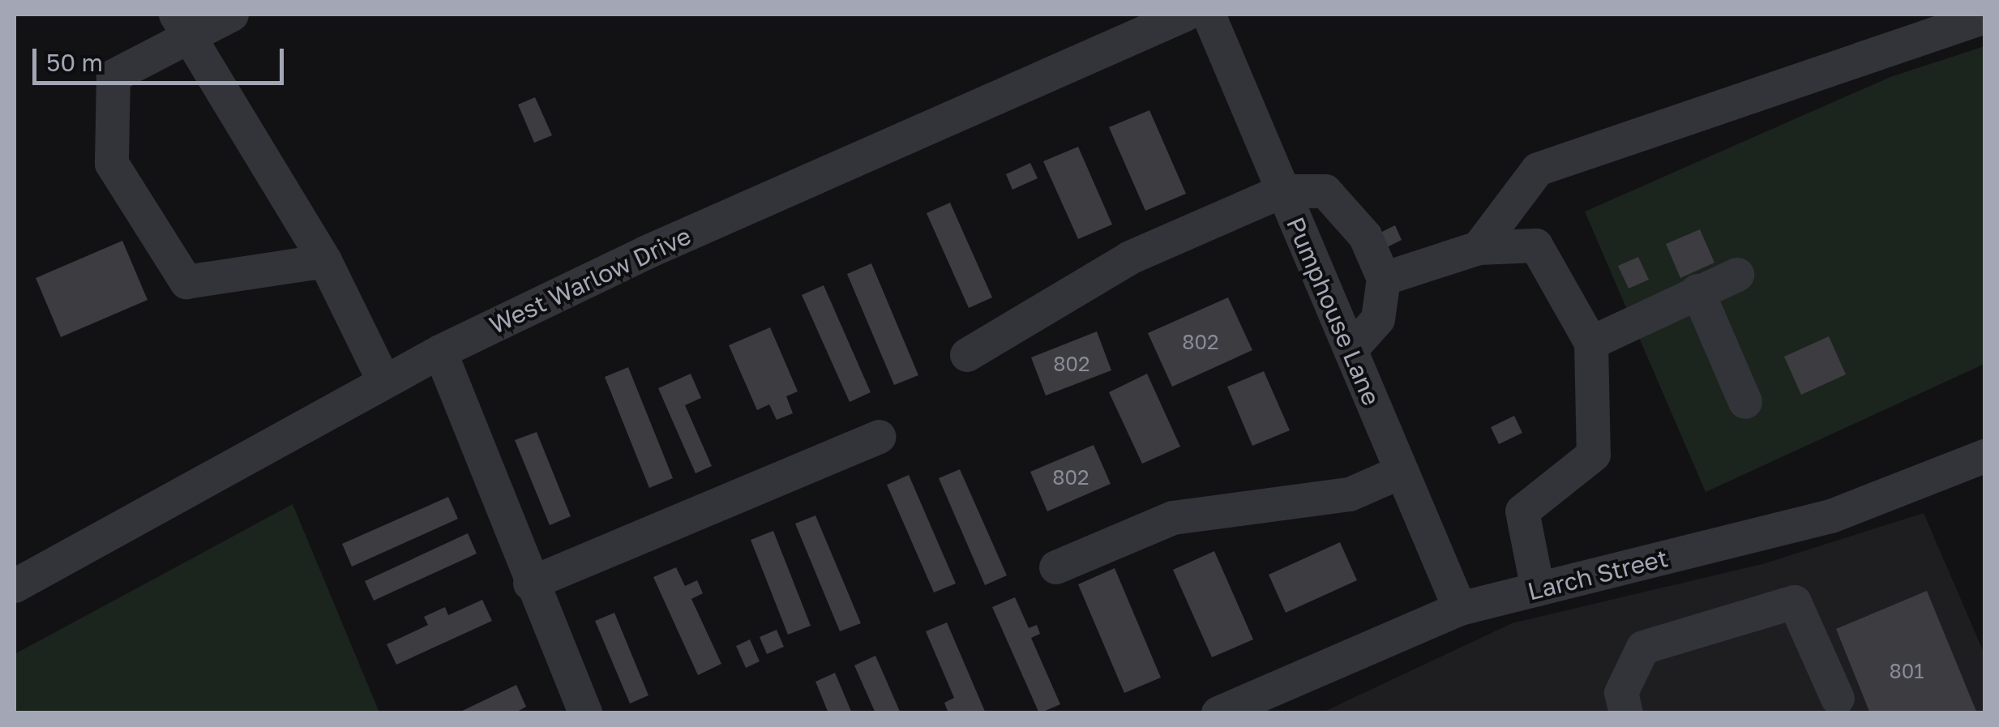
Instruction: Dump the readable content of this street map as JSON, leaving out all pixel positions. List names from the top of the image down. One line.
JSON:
{"streets":{"street":["West Warlow Drive","Pumphouse Lane","Larch Street"]},"crossings":[["Pumphouse Lane","Larch Street"]],"house_numbers":["802","802","802","801"],"scale_bar":"50 m"}
